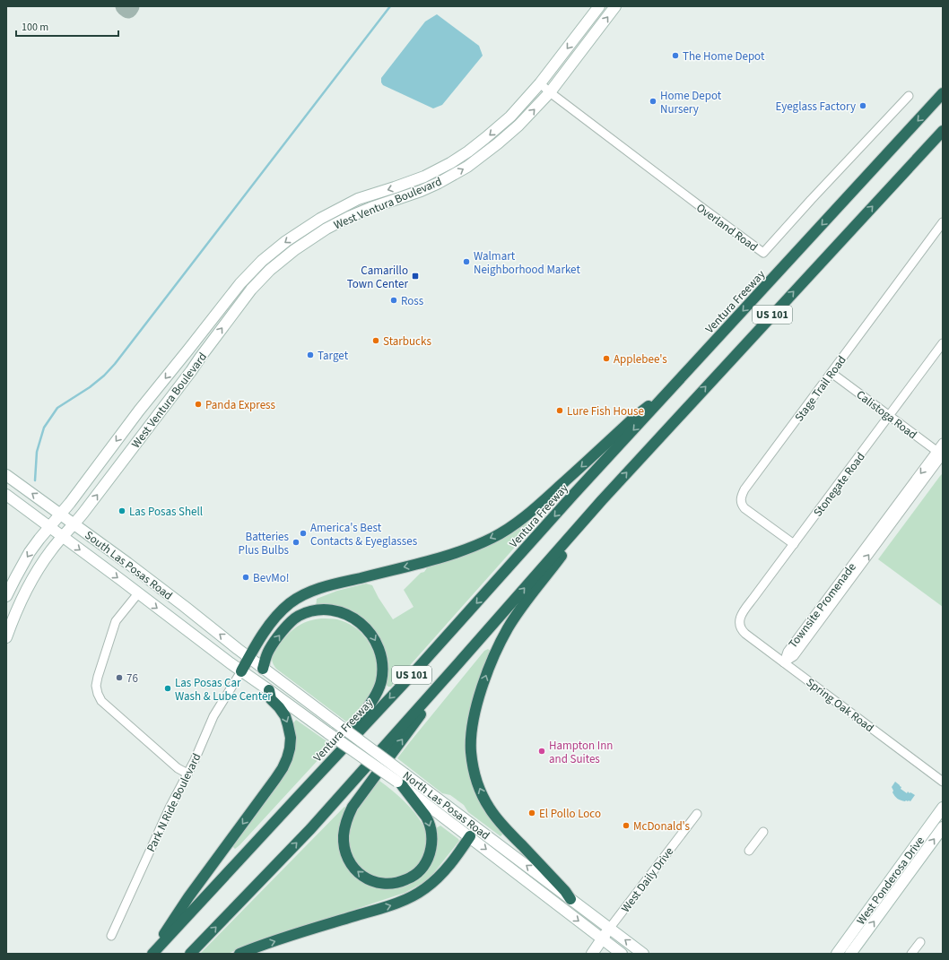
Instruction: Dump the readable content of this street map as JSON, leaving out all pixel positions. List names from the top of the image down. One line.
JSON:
{"streets":{"highway":["Ventura Freeway","US 101"],"main road":["West Ventura Boulevard","South Las Posas Road","North Las Posas Road","West Ponderosa Drive"],"street":["Overland Road","Stage Trail Road","Calistoga Road","Stonegate Road","Townsite Promenade","Spring Oak Road","Park N Ride Boulevard","West Daily Drive"]},"crossings":[["West Ventura Boulevard","Overland Road"],["West Ventura Boulevard","South Las Posas Road"],["Stage Trail Road","Calistoga Road"],["Stage Trail Road","Stonegate Road"],["Calistoga Road","Stonegate Road"],["Calistoga Road","Townsite Promenade"],["Stonegate Road","Spring Oak Road"],["South Las Posas Road","Park N Ride Boulevard"],["South Las Posas Road","North Las Posas Road"],["Townsite Promenade","Spring Oak Road"],["Park N Ride Boulevard","North Las Posas Road"],["North Las Posas Road","West Daily Drive"]],"places":{"other":["The Home Depot","Home Depot Nursery","Eyeglass Factory","Walmart Neighborhood Market","Ross","Starbucks","Target","Applebee's","Panda Express","Lure Fish House","Las Posas Shell","America's Best Contacts & Eyeglasses","Batteries Plus Bulbs","BevMo!","76","Las Posas Car Wash & Lube Center","Hampton Inn and Suites","El Pollo Loco","McDonald's"],"transit":["Camarillo Town Center"]},"scale_bar":"100 m"}
